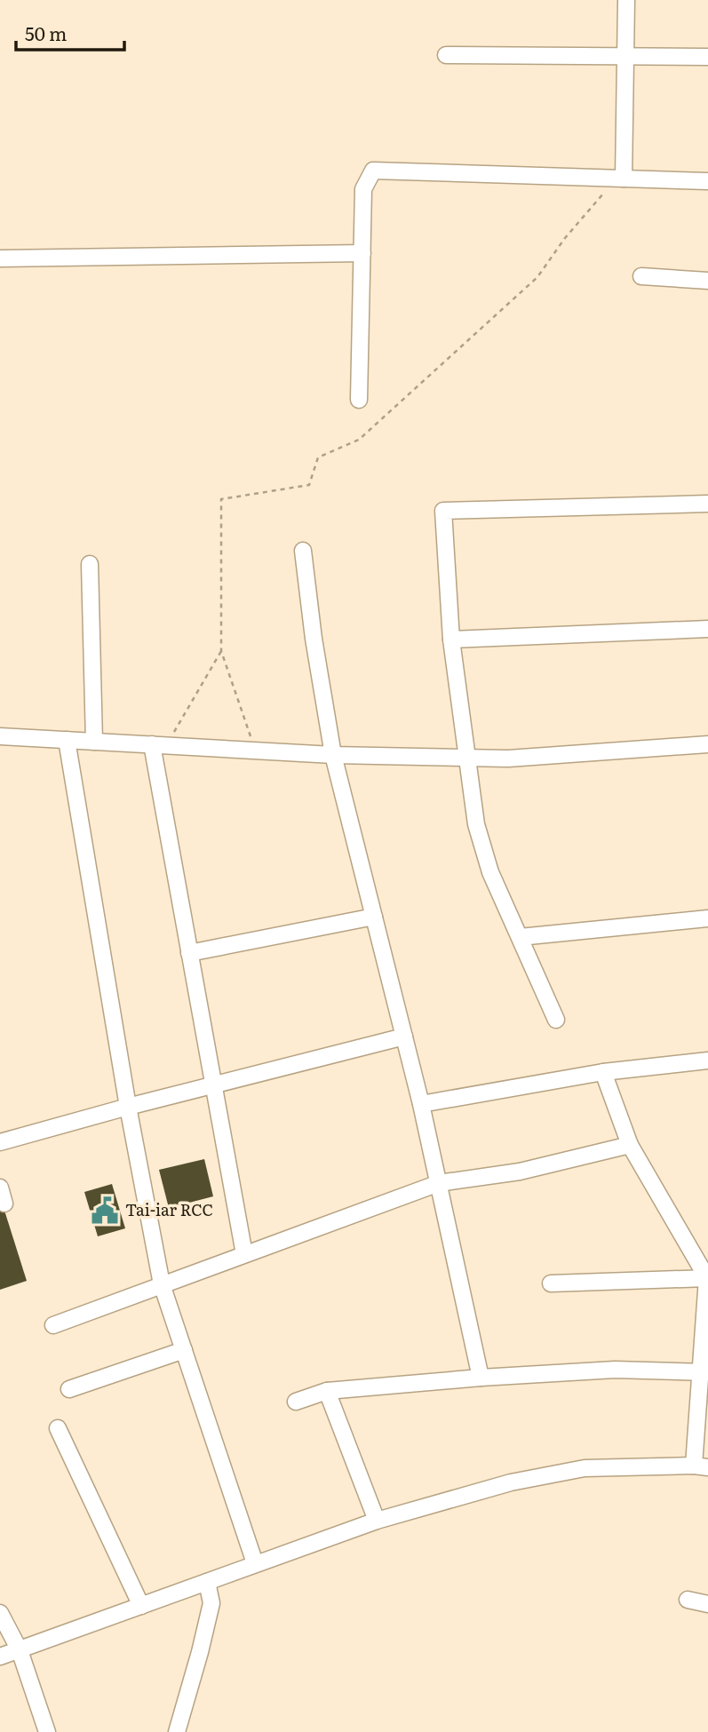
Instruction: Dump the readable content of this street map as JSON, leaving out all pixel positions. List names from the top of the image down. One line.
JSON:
{"places":{"public building":["Tai-iar RCC"]},"scale_bar":"50 m"}
